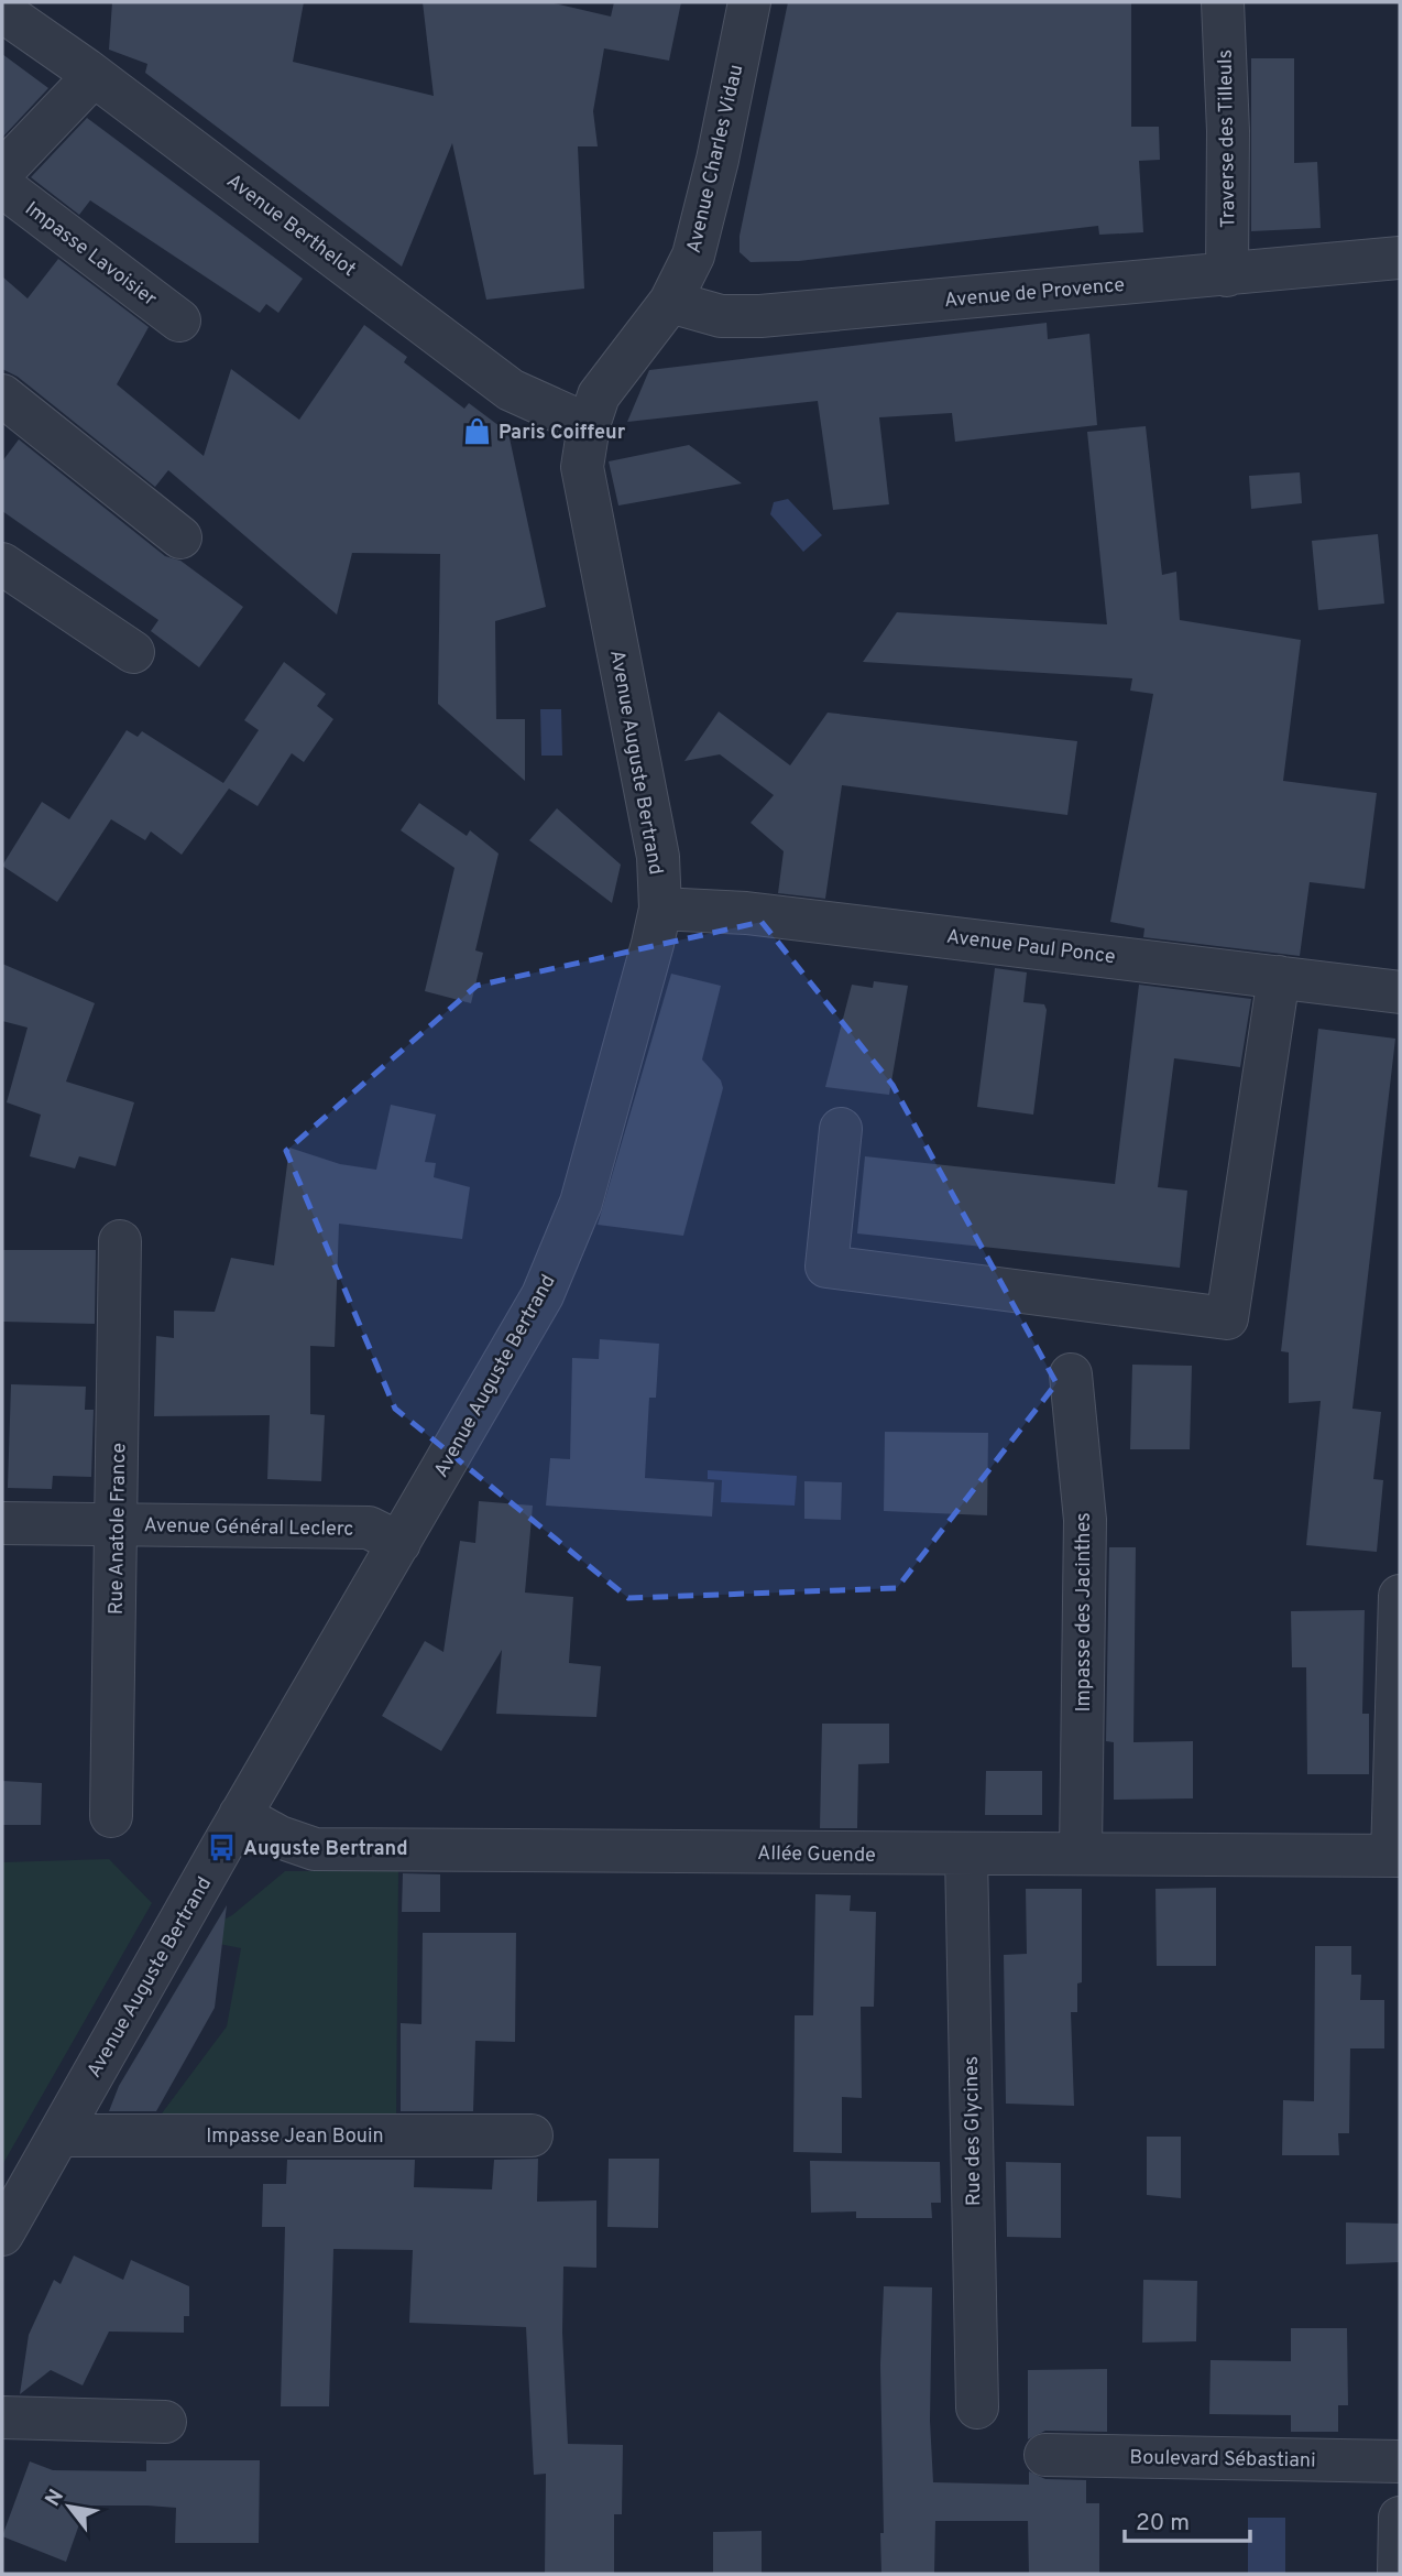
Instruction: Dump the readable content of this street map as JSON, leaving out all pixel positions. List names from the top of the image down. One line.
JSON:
{"streets":{"street":["Traverse des Tilleuls","Avenue Charles Vidau","Avenue Berthelot","Impasse Lavoisier","Avenue de Provence","Avenue Auguste Bertrand","Avenue Paul Ponce","Avenue Général Leclerc","Rue Anatole France","Impasse des Jacinthes","Allée Guende","Rue des Glycines","Impasse Jean Bouin","Boulevard Sébastiani"]},"crossings":[["Traverse des Tilleuls","Avenue de Provence"],["Avenue Charles Vidau","Avenue Berthelot"],["Avenue Charles Vidau","Avenue de Provence"],["Avenue Charles Vidau","Avenue Auguste Bertrand"],["Avenue Berthelot","Avenue Auguste Bertrand"],["Avenue Auguste Bertrand","Avenue Paul Ponce"],["Avenue Auguste Bertrand","Avenue Général Leclerc"],["Avenue Auguste Bertrand","Allée Guende"],["Avenue Auguste Bertrand","Impasse Jean Bouin"],["Avenue Général Leclerc","Rue Anatole France"],["Impasse des Jacinthes","Allée Guende"],["Allée Guende","Rue des Glycines"]],"places":{"shop":["Paris Coiffeur"],"bus stop":["Auguste Bertrand"]},"scale_bar":"20 m","north":"top left"}
